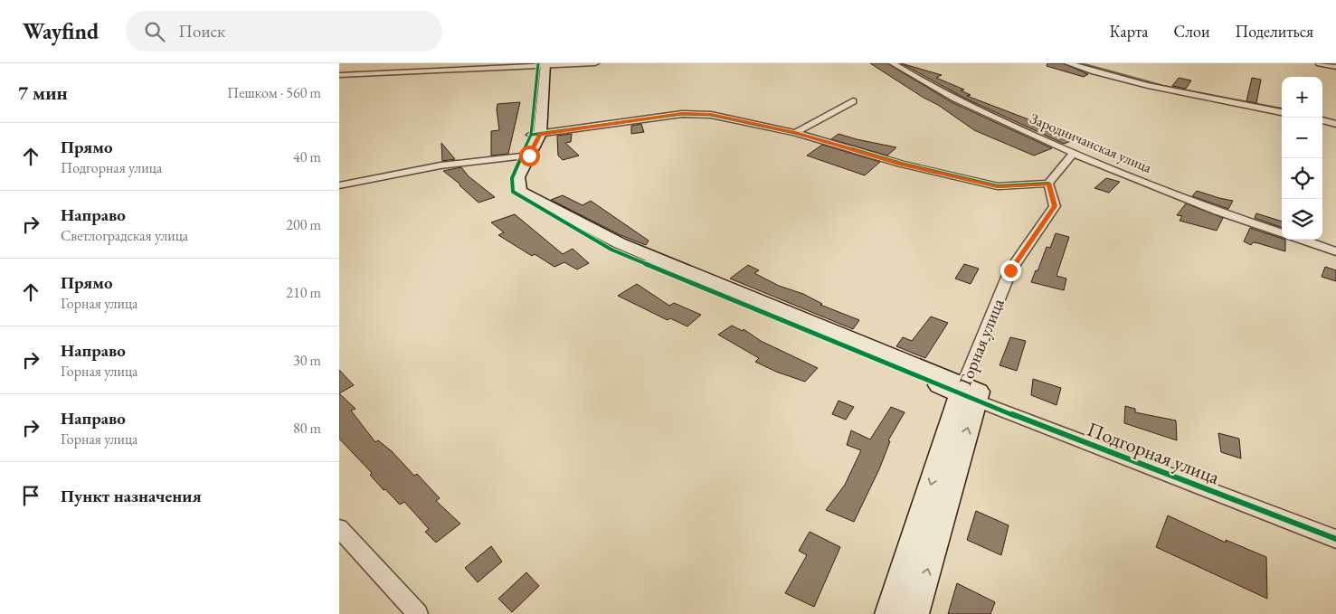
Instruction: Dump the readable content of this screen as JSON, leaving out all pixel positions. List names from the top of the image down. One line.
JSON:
{"streets":{"street":["Зародничанская улица","Горная улица","Подгорная улица"]},"crossings":[["Горная улица","Подгорная улица"]],"page":{"header":"Wayfind","search":"Поиск","nav":["Карта","Слои","Поделиться"],"heading":["7 мин","Пешком · 560 m"],"map_buttons":["+","−"],"list":[["Прямо","Подгорная улица","40 m"],["Направо","Светлоградская улица","200 m"],["Прямо","Горная улица","210 m"],["Направо","Горная улица","30 m"],["Направо","Горная улица","80 m"],"Пункт назначения"]}}
